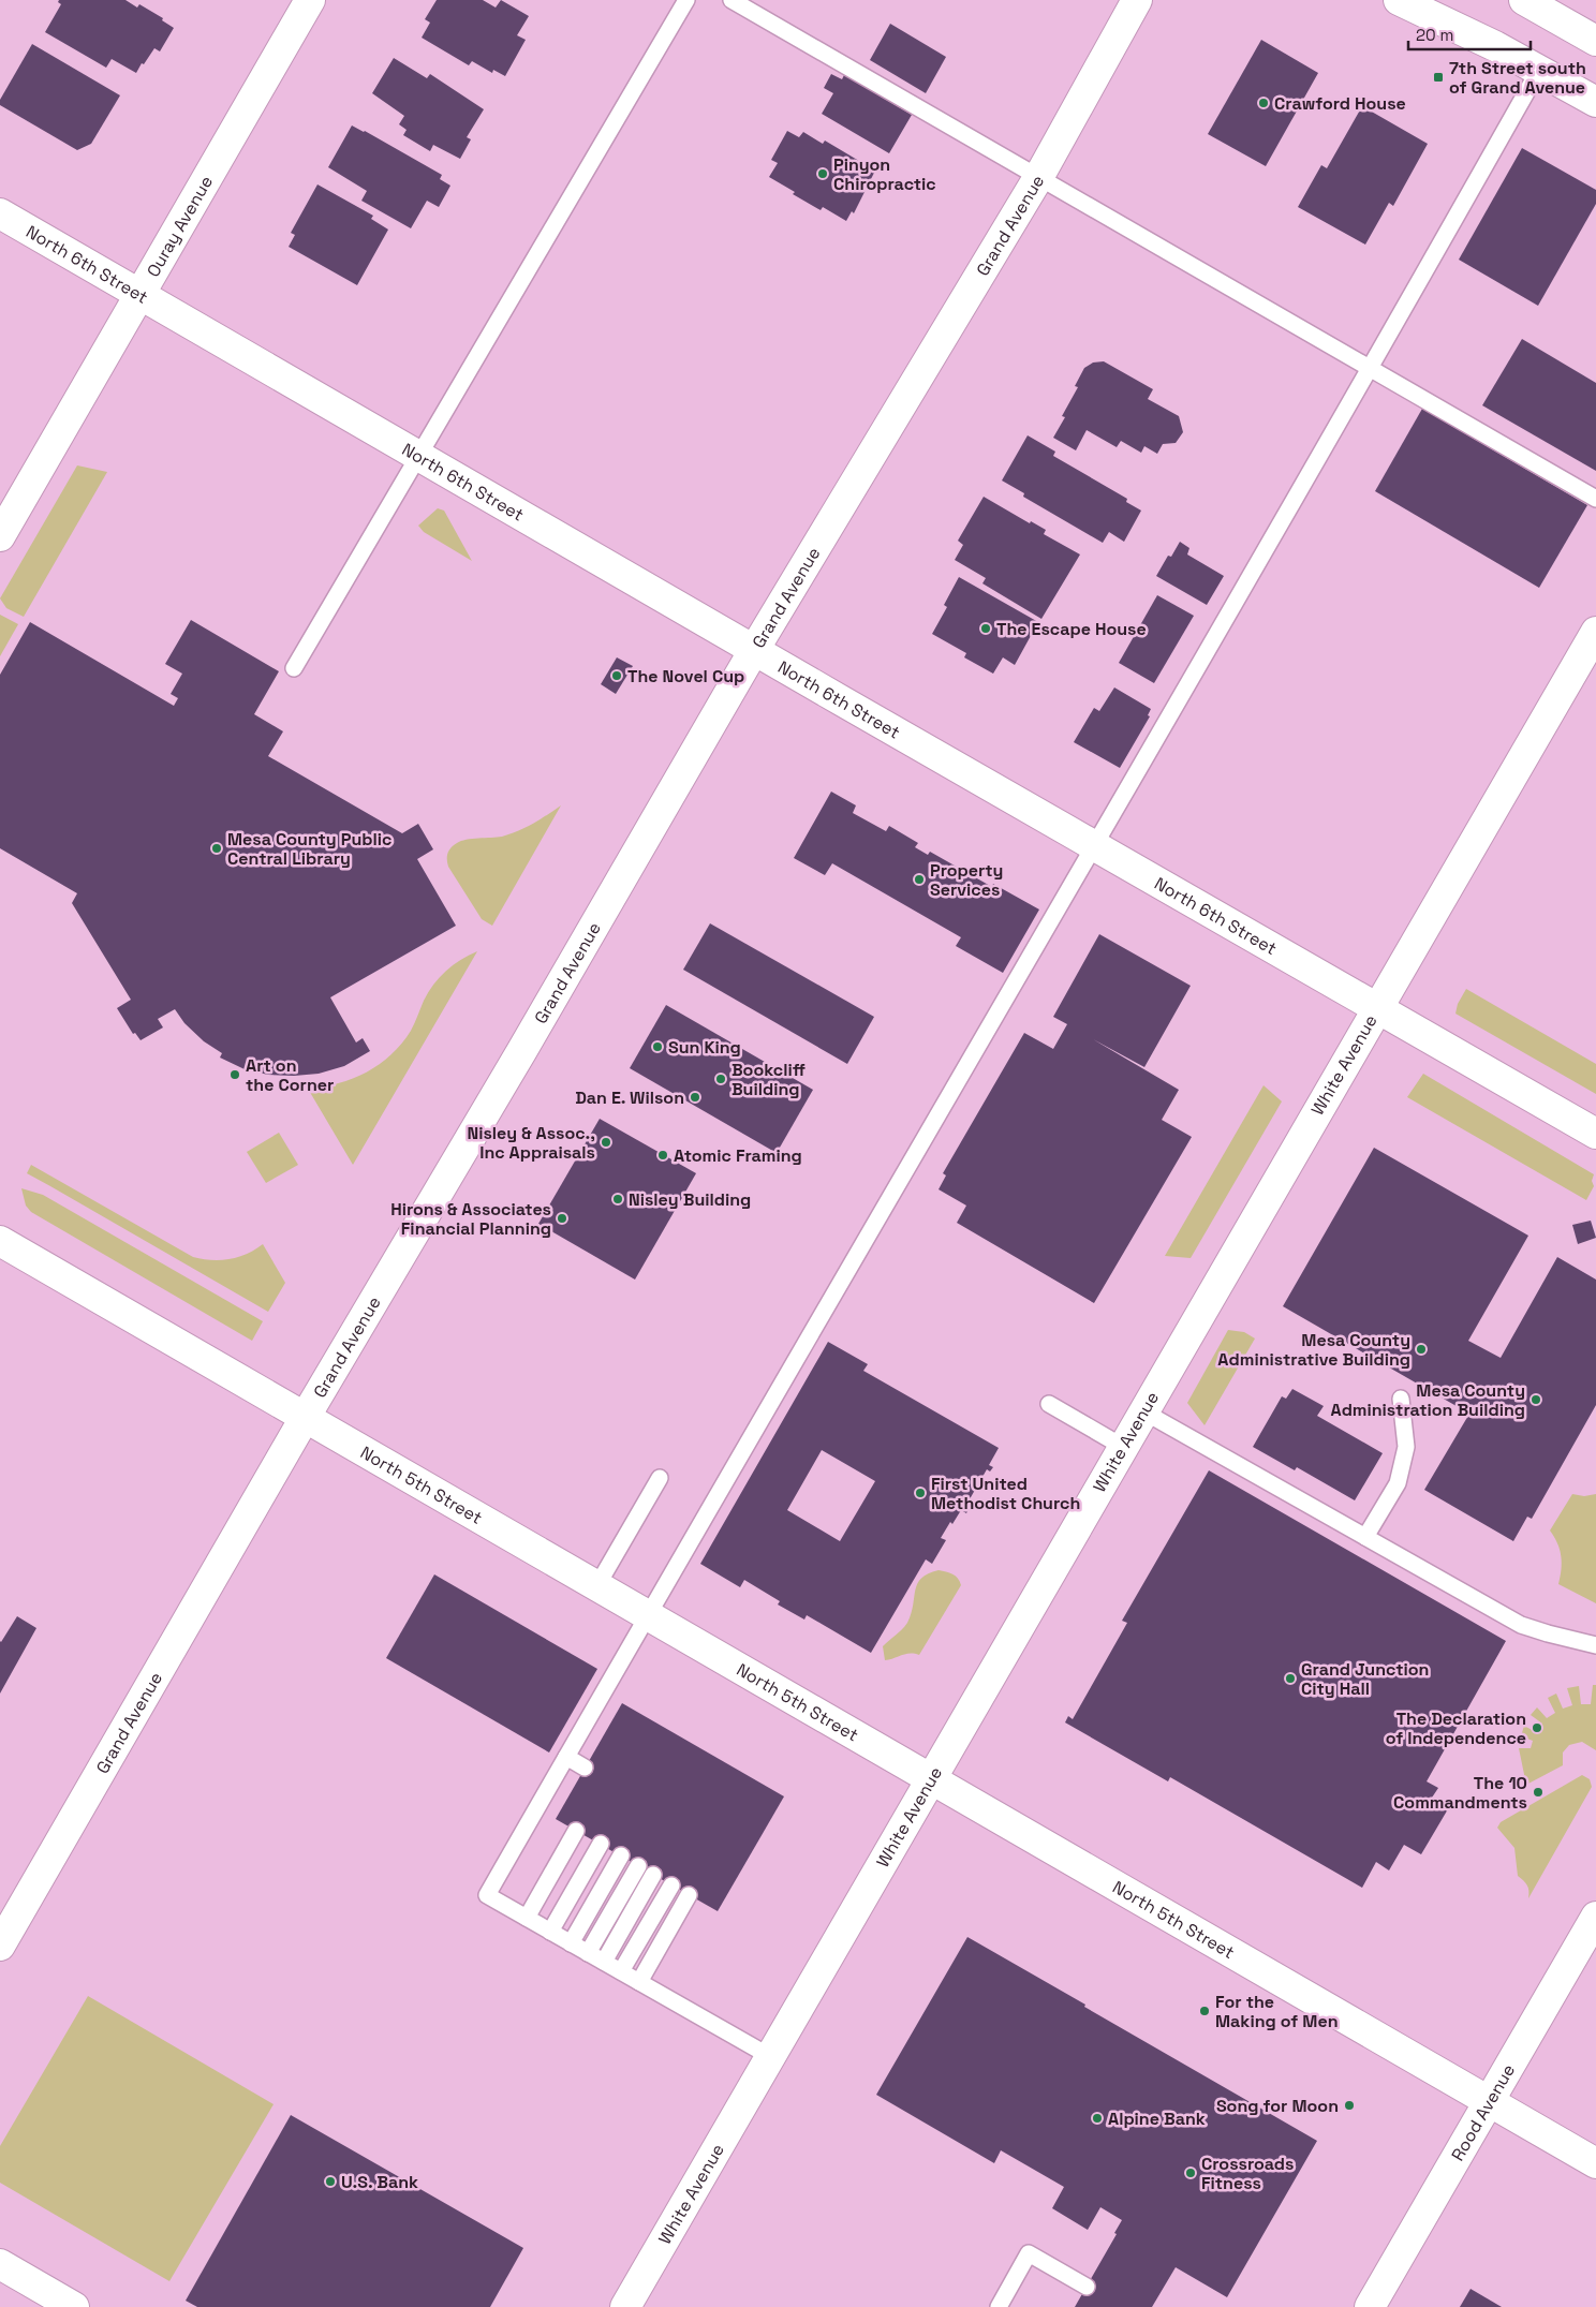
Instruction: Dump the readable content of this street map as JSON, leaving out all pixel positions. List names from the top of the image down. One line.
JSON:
{"streets":{"street":["Grand Avenue","Ouray Avenue","North 6th Street","White Avenue","North 5th Street","Rood Avenue"]},"crossings":[["Grand Avenue","North 6th Street"],["Grand Avenue","North 5th Street"],["Ouray Avenue","North 6th Street"],["North 6th Street","White Avenue"],["White Avenue","North 5th Street"],["North 5th Street","Rood Avenue"]],"places":{"transit":["7th Street south of Grand Avenue"],"other":["Crawford House","Pinyon Chiropractic","The Escape House","The Novel Cup","Mesa County Public Central Library","Property Services","Sun King","Art on the Corner","Bookcliff Building","Dan E. Wilson","Nisley & Assoc., Inc Appraisals","Atomic Framing","Nisley Building","Hirons & Associates Financial Planning","Mesa County Administrative Building","Mesa County Administration Building","First United Methodist Church","Grand Junction City Hall","The Declaration of Independence","The 10 Commandments","For the Making of Men","Song for Moon","Alpine Bank","Crossroads Fitness","U.S. Bank"]},"scale_bar":"20 m"}
